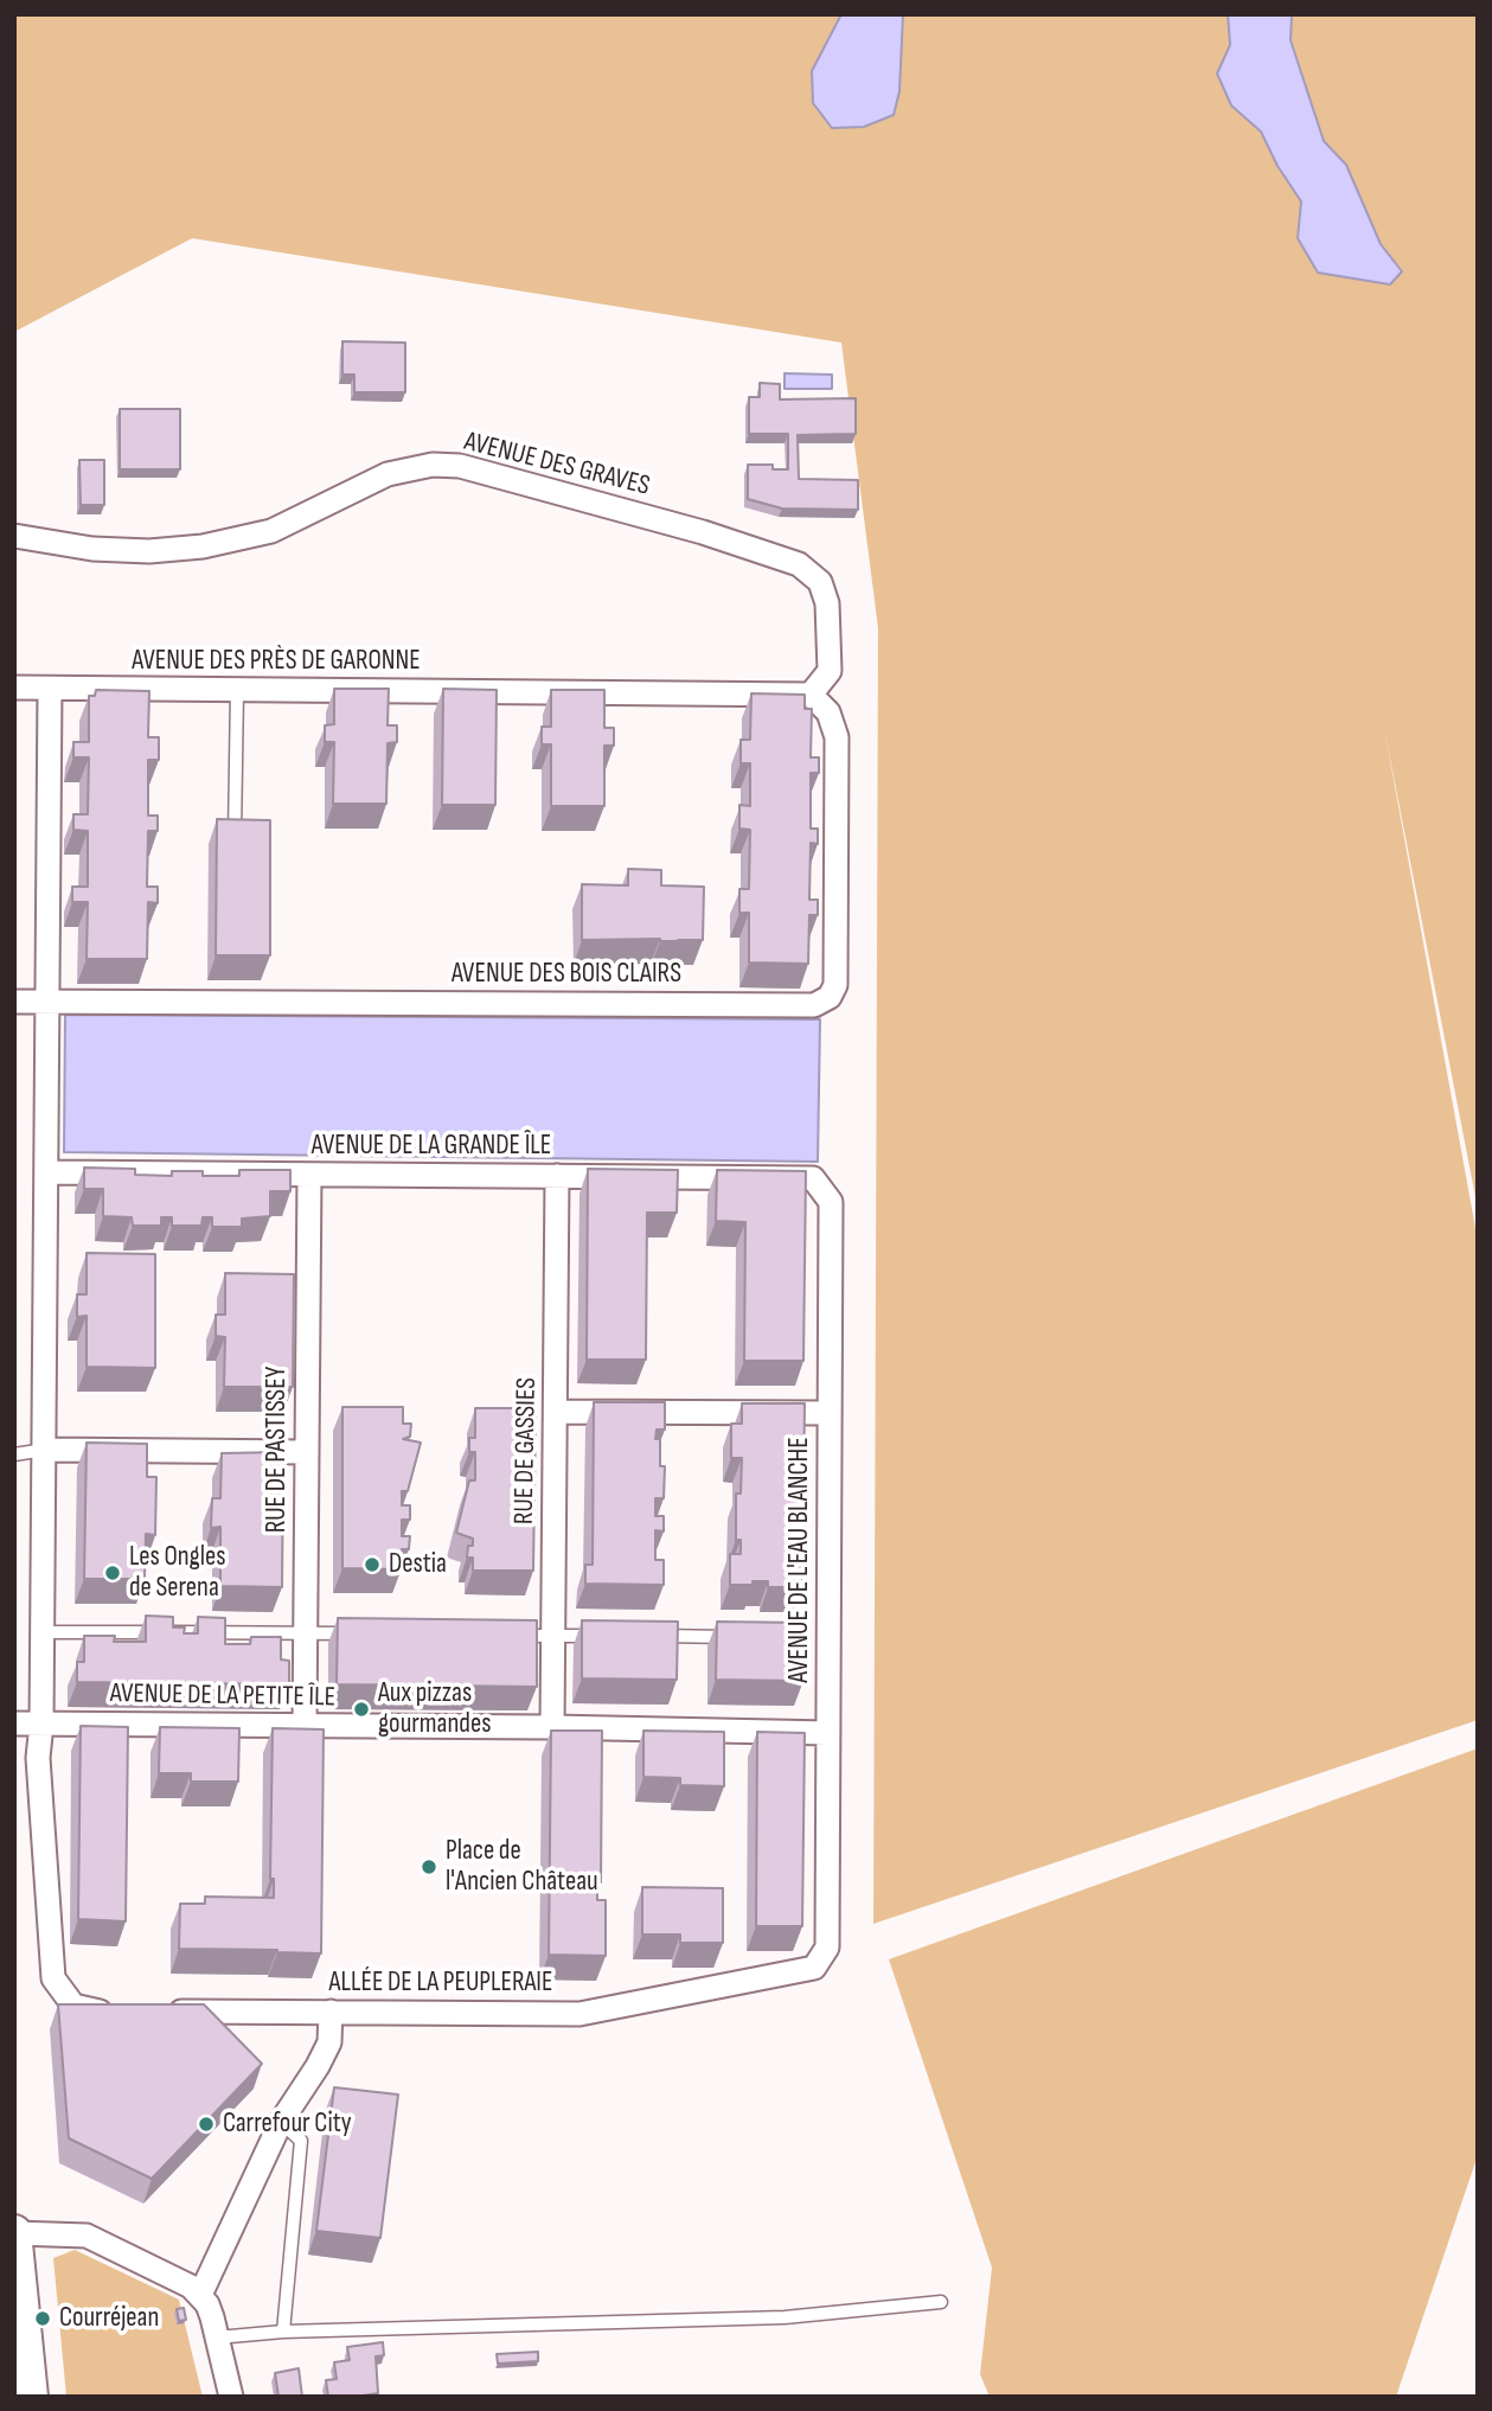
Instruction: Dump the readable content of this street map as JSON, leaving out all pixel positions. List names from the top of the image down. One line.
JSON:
{"streets":{"street":["AVENUE DES GRAVES","AVENUE DES PRÈS DE GARONNE","AVENUE DES BOIS CLAIRS","AVENUE DE LA GRANDE ÎLE","RUE DE PASTISSEY","RUE DE GASSIES","AVENUE DE L'EAU BLANCHE","AVENUE DE LA PETITE ÎLE","ALLÉE DE LA PEUPLERAIE"]},"crossings":[["AVENUE DES GRAVES","AVENUE DES PRÈS DE GARONNE"],["AVENUE DES GRAVES","AVENUE DES BOIS CLAIRS"],["AVENUE DES PRÈS DE GARONNE","AVENUE DES BOIS CLAIRS"],["AVENUE DE LA GRANDE ÎLE","RUE DE PASTISSEY"],["AVENUE DE LA GRANDE ÎLE","RUE DE GASSIES"],["AVENUE DE LA GRANDE ÎLE","AVENUE DE L'EAU BLANCHE"],["RUE DE PASTISSEY","AVENUE DE LA PETITE ÎLE"],["RUE DE GASSIES","AVENUE DE LA PETITE ÎLE"],["AVENUE DE L'EAU BLANCHE","AVENUE DE LA PETITE ÎLE"],["AVENUE DE L'EAU BLANCHE","ALLÉE DE LA PEUPLERAIE"]],"places":["Destia","Les Ongles de Serena","Aux pizzas gourmandes","Place de l'Ancien Château","Carrefour City","Courréjean"]}
